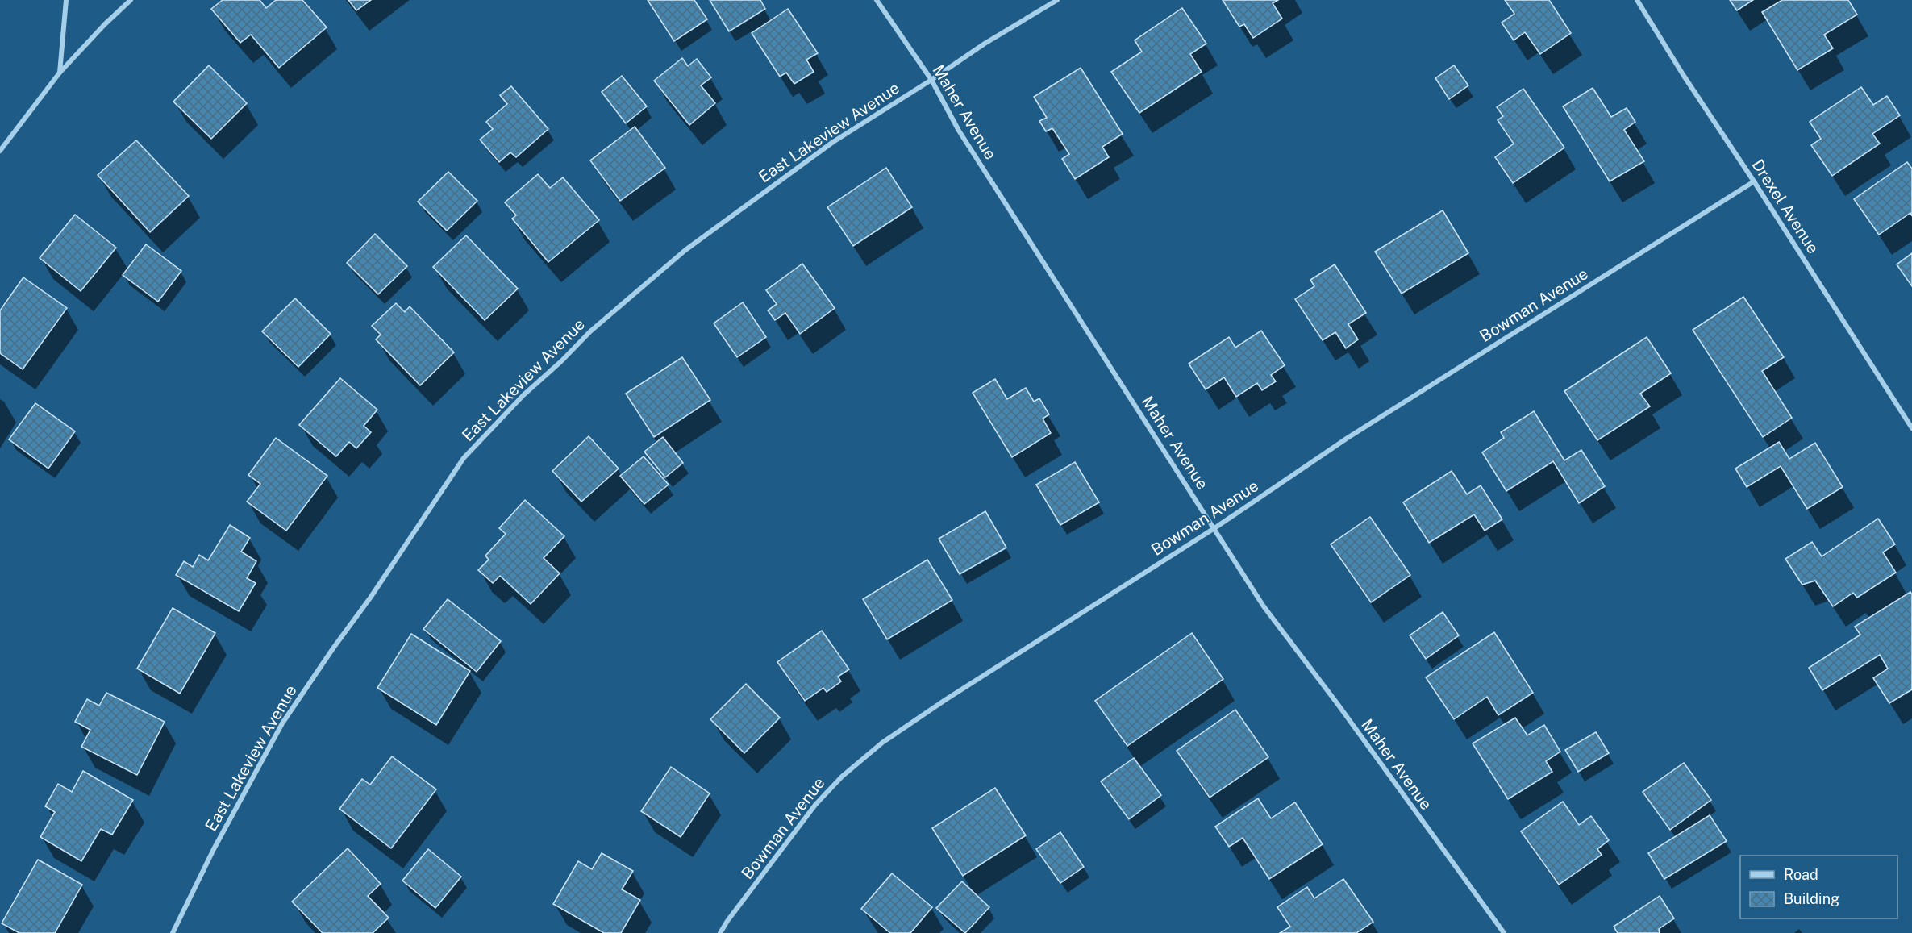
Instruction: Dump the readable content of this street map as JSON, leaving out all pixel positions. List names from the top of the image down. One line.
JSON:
{"streets":{"street":["Maher Avenue","East Lakeview Avenue","Drexel Avenue","Bowman Avenue"]},"crossings":[["Maher Avenue","East Lakeview Avenue"],["Maher Avenue","Bowman Avenue"],["Drexel Avenue","Bowman Avenue"]],"legend":["Road","Building"]}
